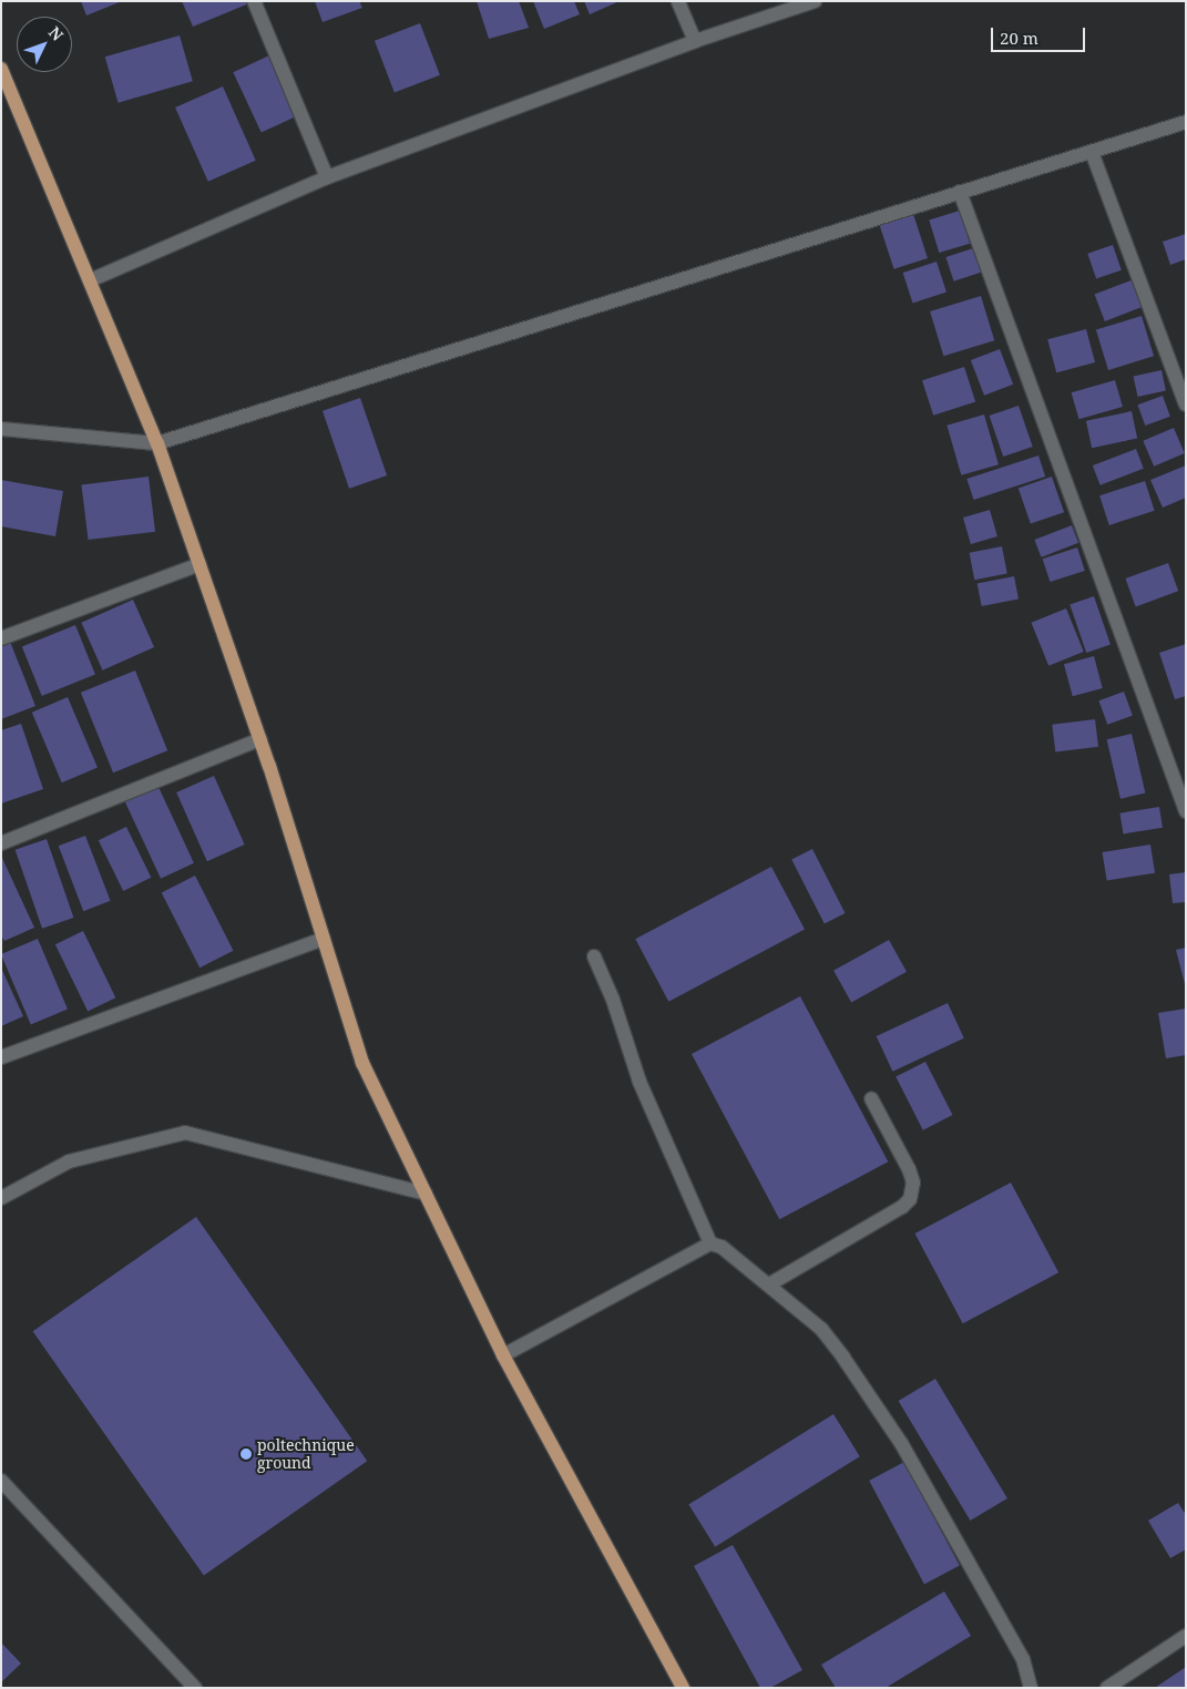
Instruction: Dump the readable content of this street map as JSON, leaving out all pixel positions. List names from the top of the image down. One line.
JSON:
{"places":["poltechnique ground"],"scale_bar":"20 m","north":"top right"}
